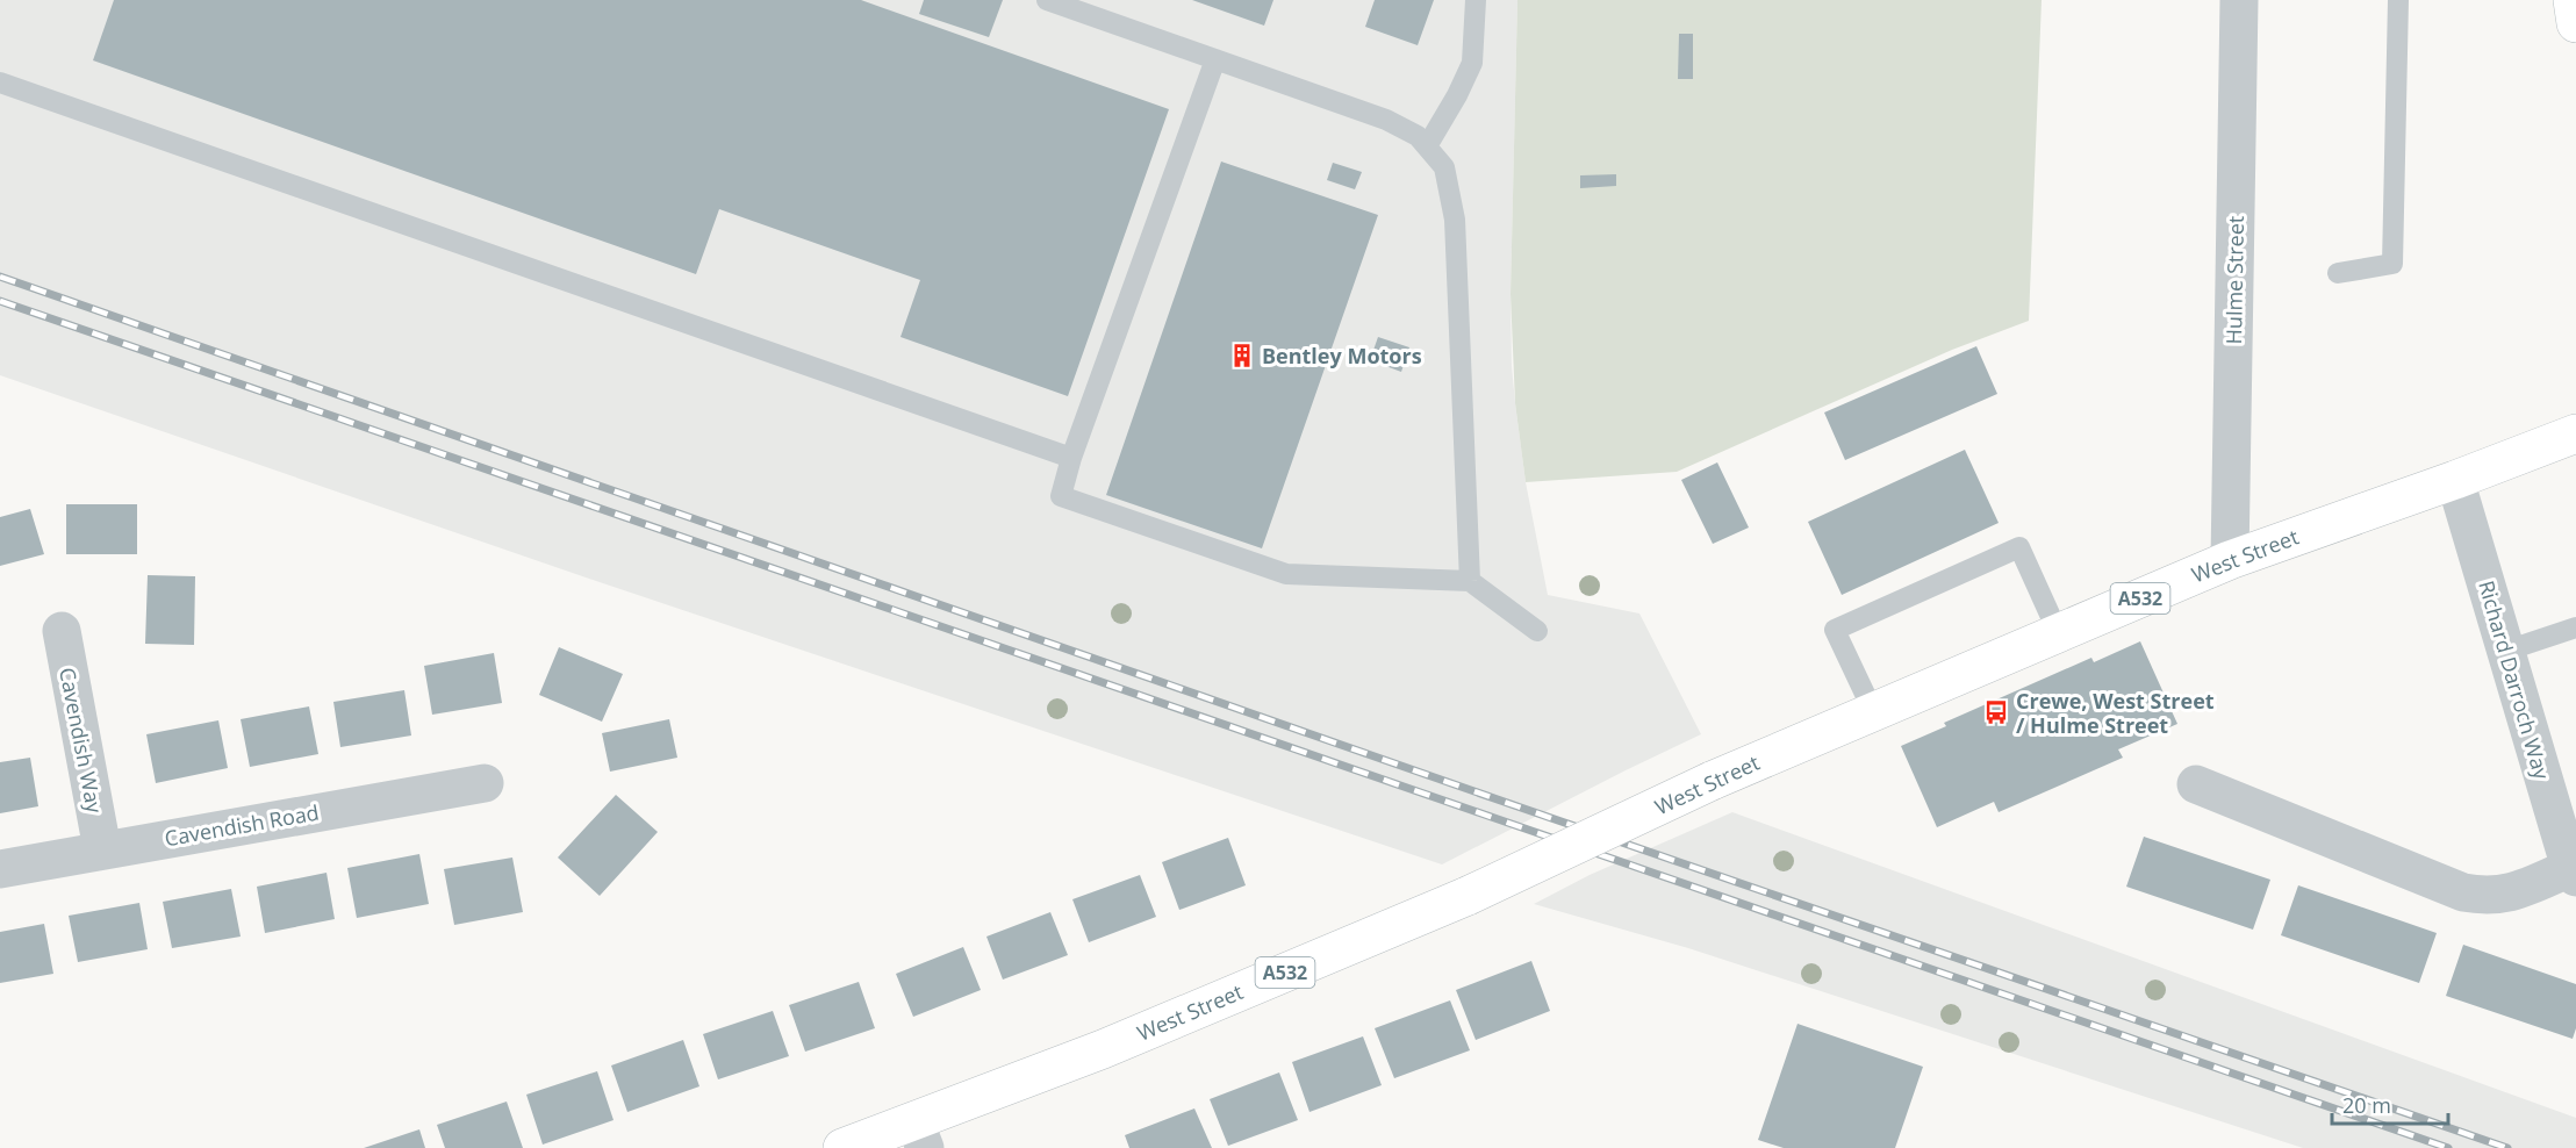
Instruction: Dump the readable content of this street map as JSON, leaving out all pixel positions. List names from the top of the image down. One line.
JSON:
{"streets":{"main road":["West Street","A532"],"street":["Hulme Street","Richard Darroch Way","Cavendish Way","Cavendish Road"]},"crossings":[["Hulme Street","West Street"],["West Street","Richard Darroch Way"],["Cavendish Way","Cavendish Road"]],"places":{"building":["Bentley Motors"],"bus stop":["Crewe, West Street / Hulme Street"]},"scale_bar":"20 m"}
